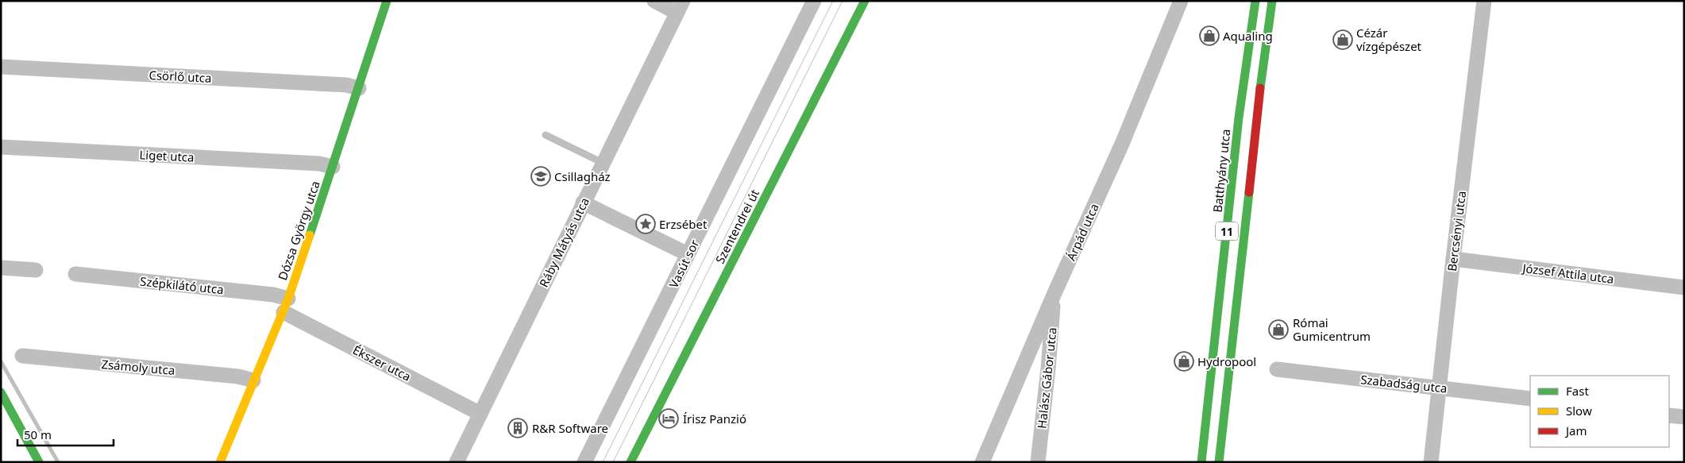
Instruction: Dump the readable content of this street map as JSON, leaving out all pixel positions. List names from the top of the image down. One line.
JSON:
{"streets":{"main road":["Batthyány utca","Szentendrei út","Dózsa György utca","11"],"street":["Csörlő utca","Liget utca","Bercsényi utca","Árpád utca","Ráby Mátyás utca","Vasút sor","József Attila utca","Szépkilátó utca","Ékszer utca","Zsámoly utca","Halász Gábor utca","Szabadság utca"]},"crossings":[["Csörlő utca","Dózsa György utca"],["Liget utca","Dózsa György utca"],["Dózsa György utca","Szépkilátó utca"],["Dózsa György utca","Ékszer utca"],["Dózsa György utca","Zsámoly utca"],["Bercsényi utca","József Attila utca"],["Bercsényi utca","Szabadság utca"],["Árpád utca","Halász Gábor utca"],["Ráby Mátyás utca","Ékszer utca"]],"places":{"shop":["Aqualing","Cézár vízgépészet","Római Gumicentrum","Hydropool"],"school or university":["Csillagház"],"place":["Erzsébet"],"hotel":["Írisz Panzió"],"building":["R&R Software"]},"legend":["Fast","Slow","Jam"],"scale_bar":"50 m"}
